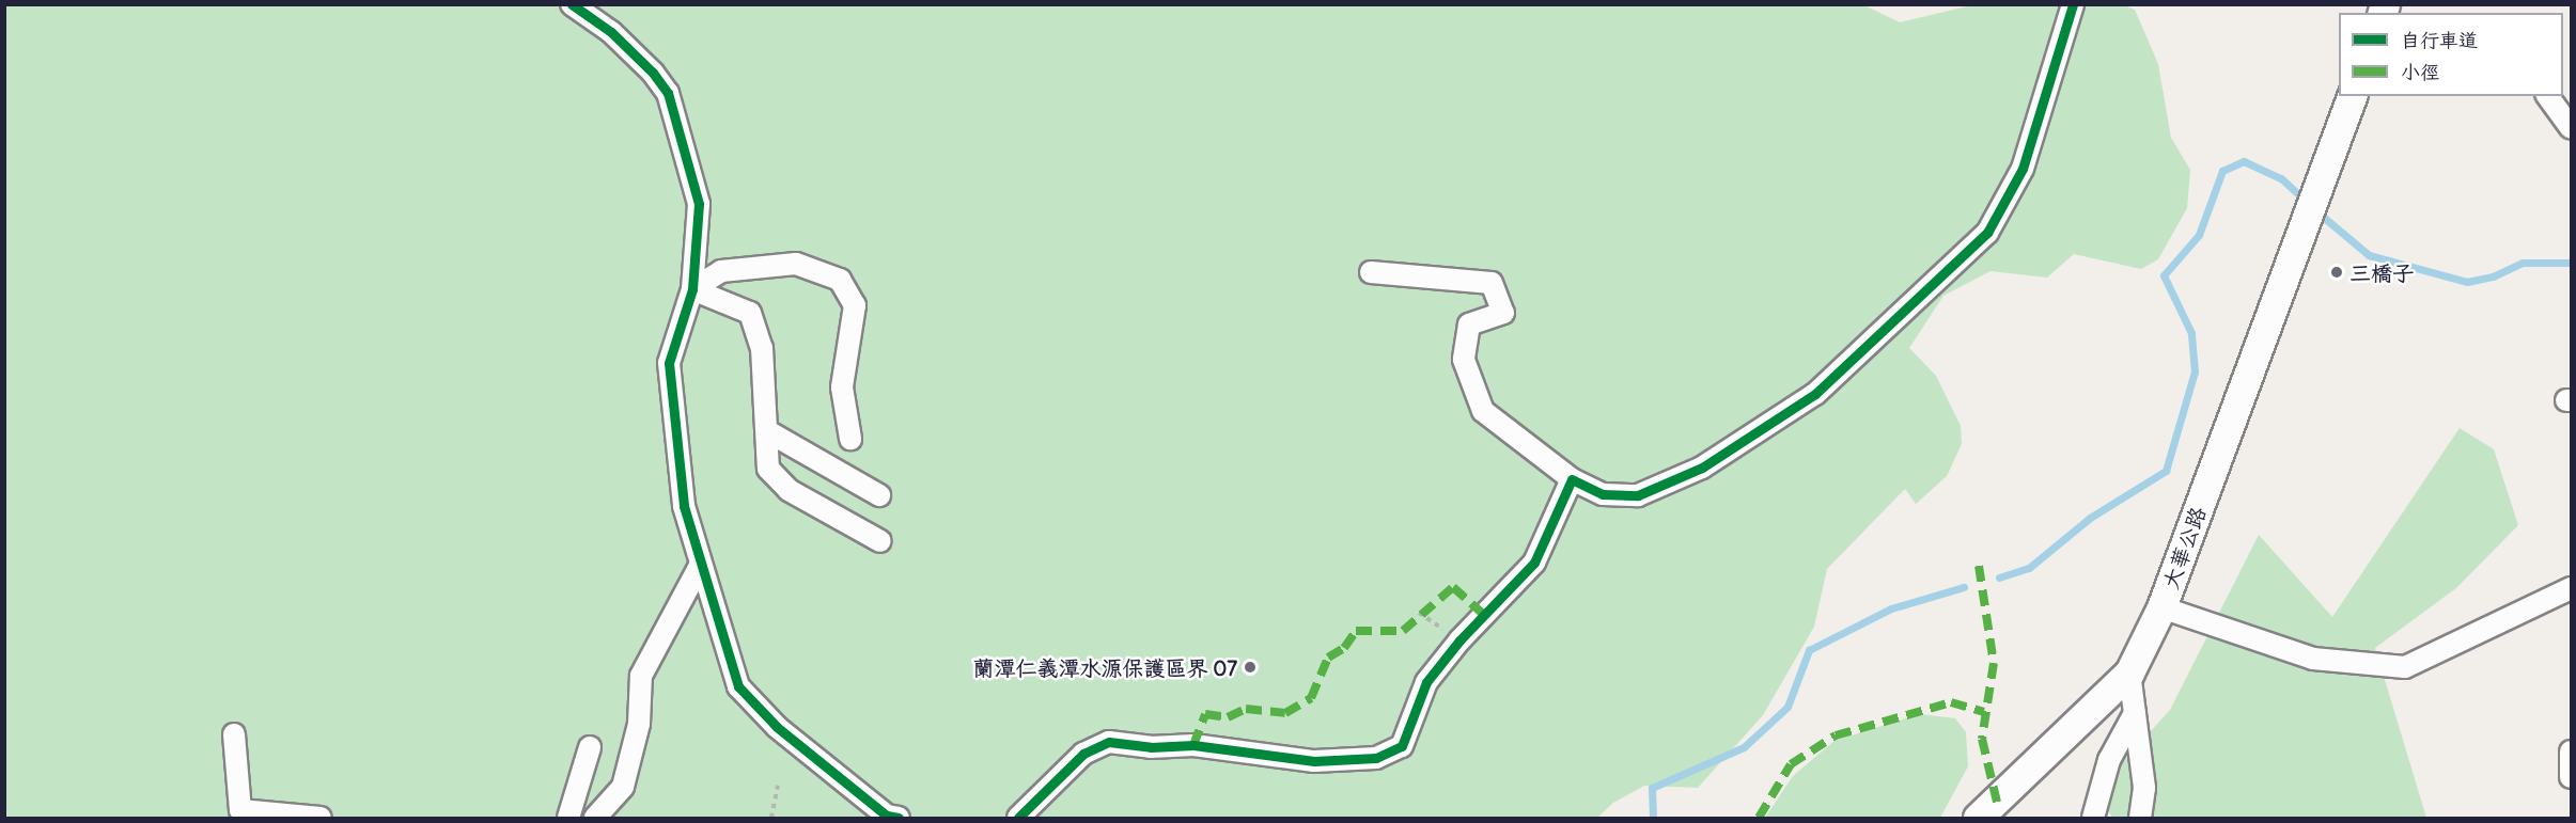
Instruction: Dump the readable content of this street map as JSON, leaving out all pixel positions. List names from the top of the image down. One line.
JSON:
{"streets":{"main road":["大華公路"]},"places":["三橋子","蘭潭仁義潭水源保護區界 07"],"legend":["自行車道","小徑"]}
